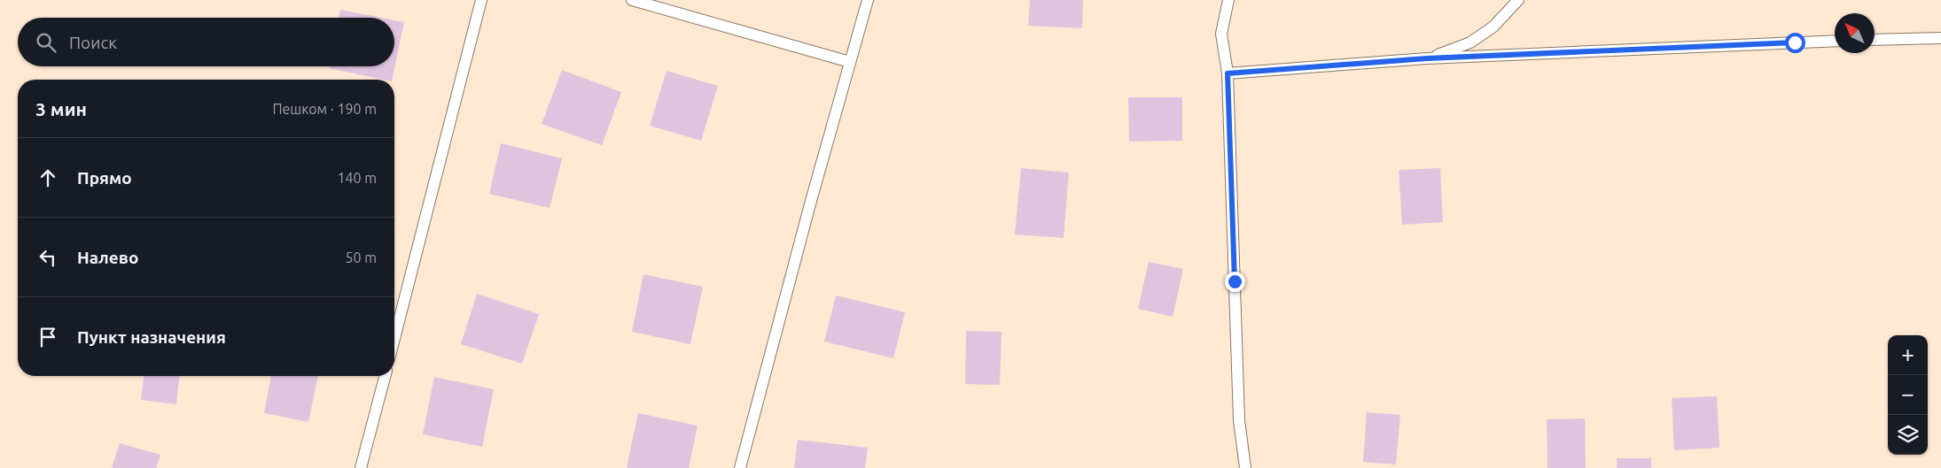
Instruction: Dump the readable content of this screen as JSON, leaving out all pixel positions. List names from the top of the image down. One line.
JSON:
{"north":"top left","page":{"search":"Поиск","heading":["3 мин","Пешком · 190 m"],"list":[["Прямо","140 m"],["Налево","50 m"],"Пункт назначения"],"map_buttons":["+","−"]}}
